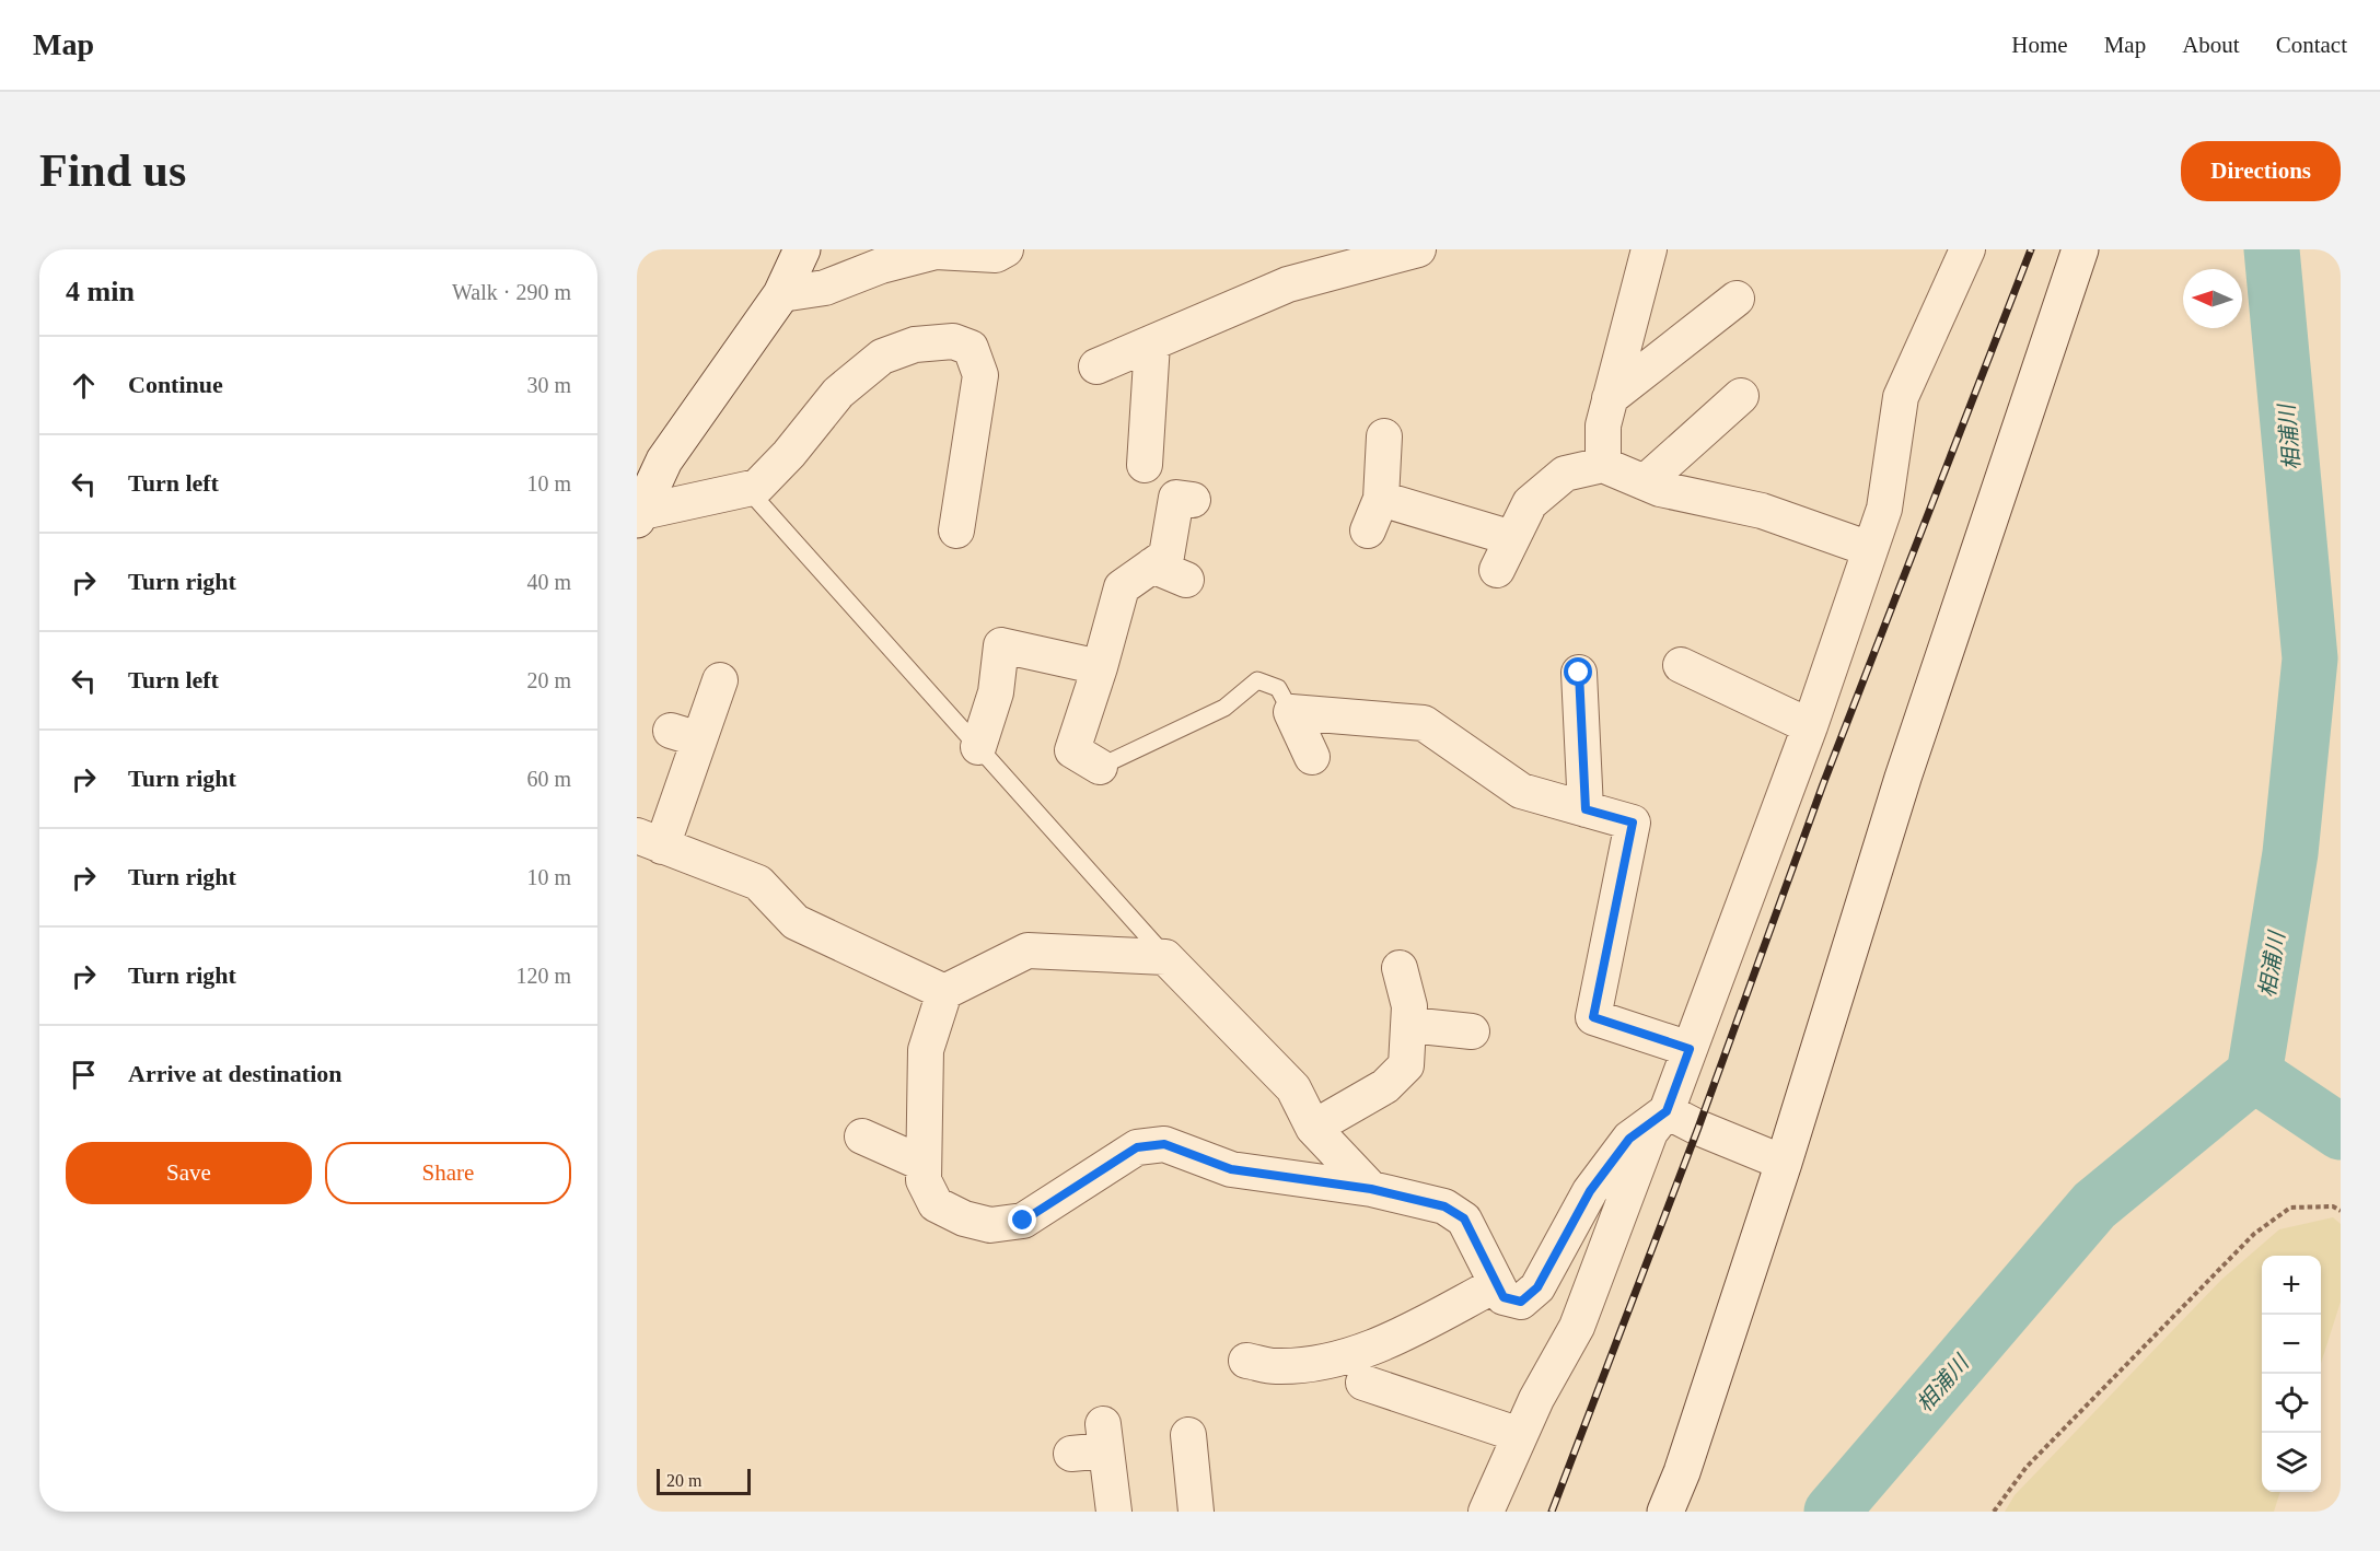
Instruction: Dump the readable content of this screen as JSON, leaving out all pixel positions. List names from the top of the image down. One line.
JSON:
{"water":["相浦川"],"scale_bar":"20 m","north":"left","page":{"header":"Map","nav":["Home","Map","About","Contact"],"buttons":["Directions",["Save","Share"]],"title":"Find us","heading":["4 min","Walk · 290 m"],"list":[["Continue","30 m"],["Turn left","10 m"],["Turn right","40 m"],["Turn left","20 m"],["Turn right","60 m"],["Turn right","10 m"],["Turn right","120 m"],"Arrive at destination"],"map_buttons":["+","−"],"scale":"20 m"}}
